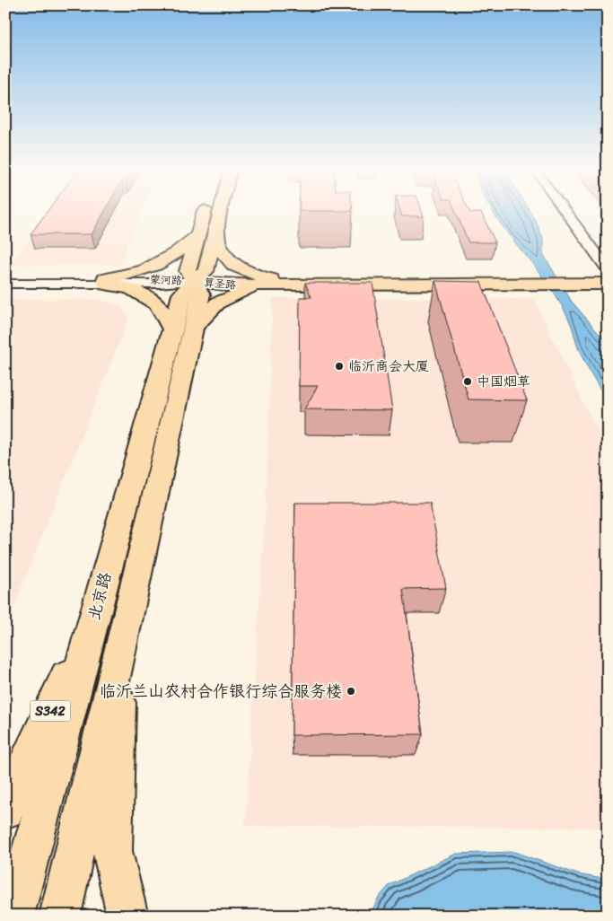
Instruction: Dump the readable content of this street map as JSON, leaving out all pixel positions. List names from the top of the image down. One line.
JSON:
{"streets":{"main road":["算圣路","北京路","S342"],"street":["蒙河路"]},"crossings":[["蒙河路","算圣路"],["蒙河路","北京路"],["算圣路","北京路"],["北京路","S342"]],"places":["临沂商会大厦","中国烟草","临沂兰山农村合作银行综合服务楼"]}
